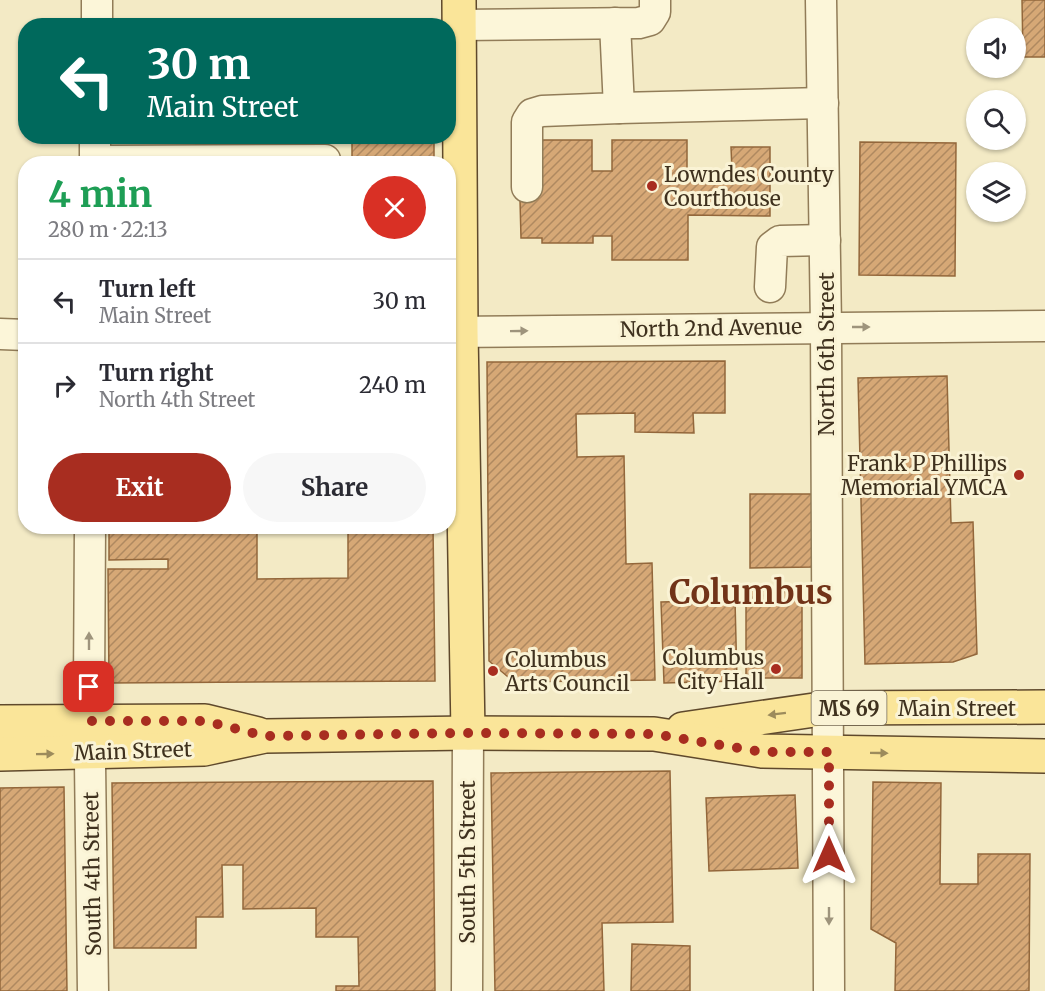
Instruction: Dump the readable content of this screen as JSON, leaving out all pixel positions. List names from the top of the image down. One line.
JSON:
{"streets":{"main road":["MS 69","Main Street"],"street":["North 2nd Avenue","North 6th Street","South 5th Street","South 4th Street"]},"crossings":[["North 2nd Avenue","North 6th Street"],["North 6th Street","Main Street"],["Main Street","South 5th Street"],["Main Street","South 4th Street"]],"one_way":["South 4th Street"],"districts":["Columbus"],"places":["Lowndes County Courthouse","Frank P Phillips Memorial YMCA","Columbus City Hall","Columbus Arts Council"],"page":{"turn":["30 m","Main Street"],"heading":["4 min","280 m · 22:13"],"list":[{"name":"Turn left","note":"Main Street","value":"30 m"},{"name":"Turn right","note":"North 4th Street","value":"240 m"}],"buttons":["Exit","Share"]}}
